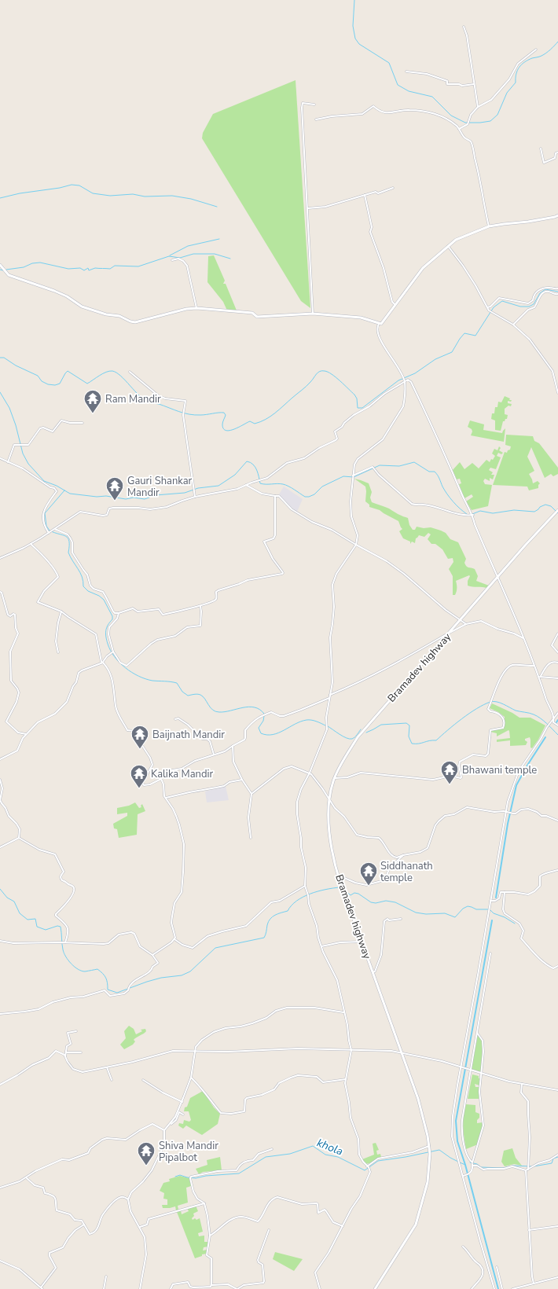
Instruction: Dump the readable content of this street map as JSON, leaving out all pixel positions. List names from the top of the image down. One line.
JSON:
{"streets":{"street":["Bramadev highway"]},"water":["khola"],"places":{"temple":["Ram Mandir","Gauri Shankar Mandir","Baijnath Mandir","Bhawani temple","Kalika Mandir","Siddhanath temple","Shiva Mandir Pipalbot"]}}
